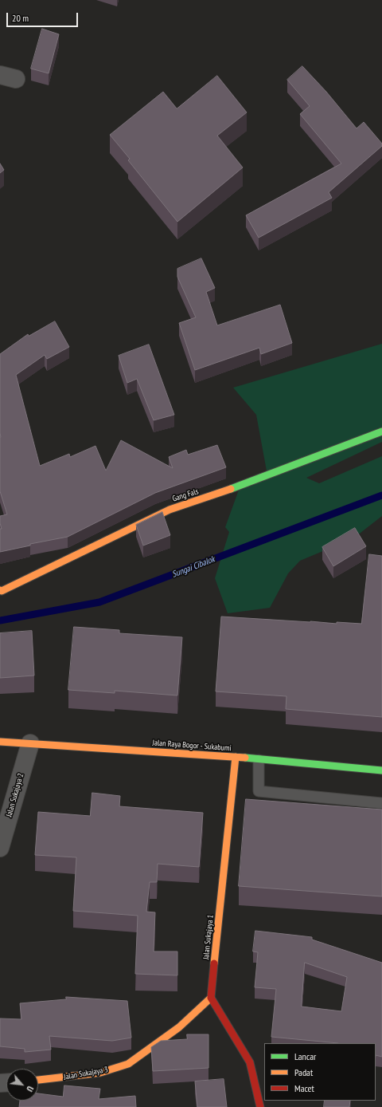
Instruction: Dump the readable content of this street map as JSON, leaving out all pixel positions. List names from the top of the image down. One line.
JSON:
{"streets":{"main road":["Gang Fals","Jalan Raya Bogor - Sukabumi","Jalan Sukajaya 1","Jalan Sukajaya 3"],"street":["Jalan Sukajaya 2"]},"crossings":[["Jalan Raya Bogor - Sukabumi","Jalan Sukajaya 2"],["Jalan Raya Bogor - Sukabumi","Jalan Sukajaya 1"],["Jalan Sukajaya 1","Jalan Sukajaya 3"]],"water":["Sungai Cibalok"],"legend":["Lancar","Padat","Macet"],"scale_bar":"20 m","north":"bottom right"}
